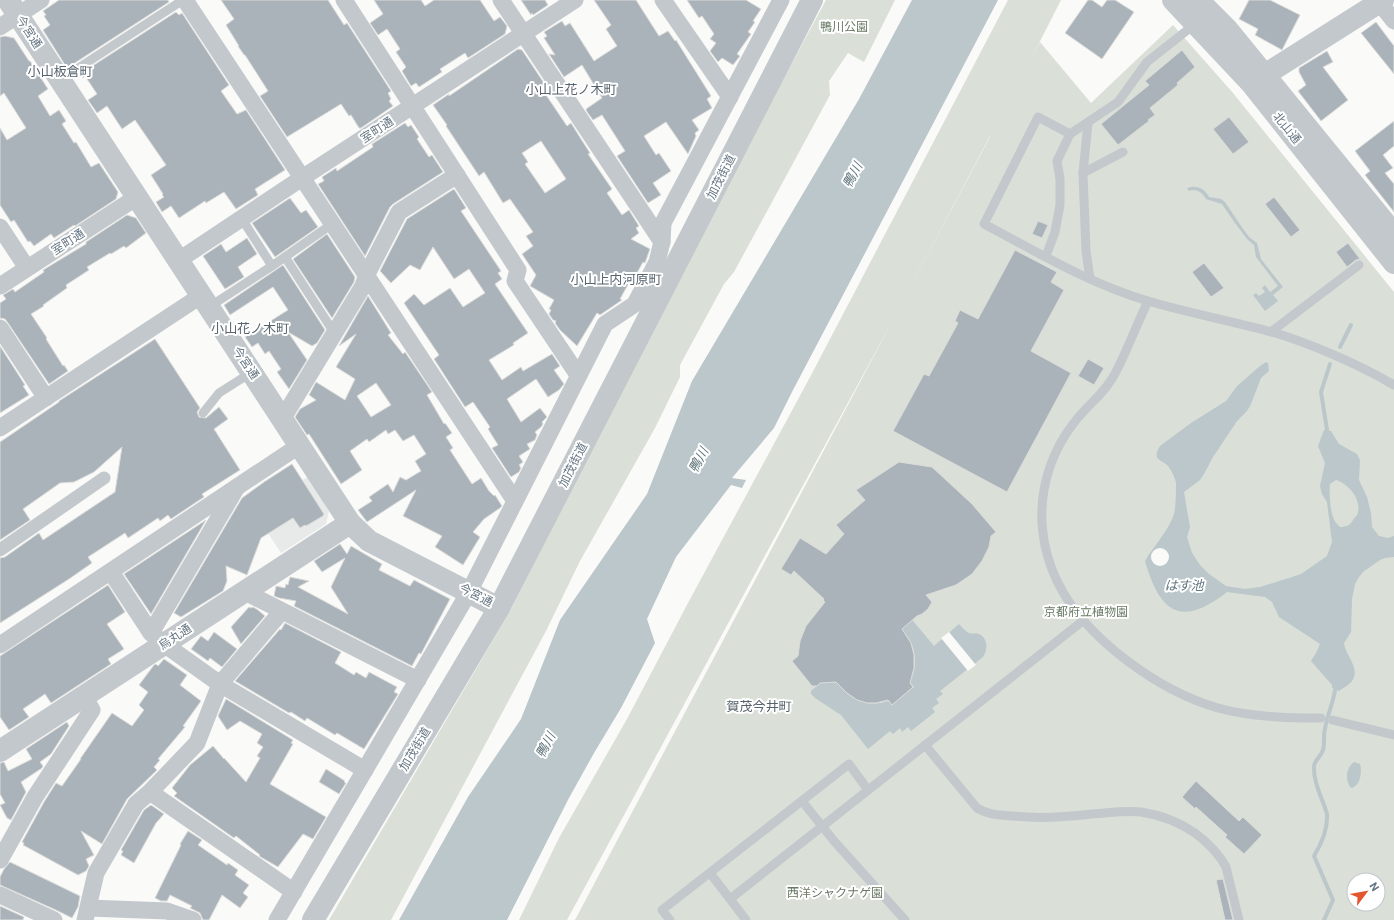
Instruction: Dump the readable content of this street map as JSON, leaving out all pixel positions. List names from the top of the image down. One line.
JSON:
{"streets":{"street":["今宮通","北山通","室町通","加茂街道","烏丸通"]},"crossings":[["今宮通","室町通"],["今宮通","加茂街道"],["今宮通","烏丸通"]],"districts":["小山板倉町","小山上花ノ木町","小山上内河原町","小山花ノ木町","賀茂今井町"],"water":["鴨川","はす池"],"parks":["鴨川公園","京都府立植物園","西洋シャクナゲ園"],"north":"top right"}
